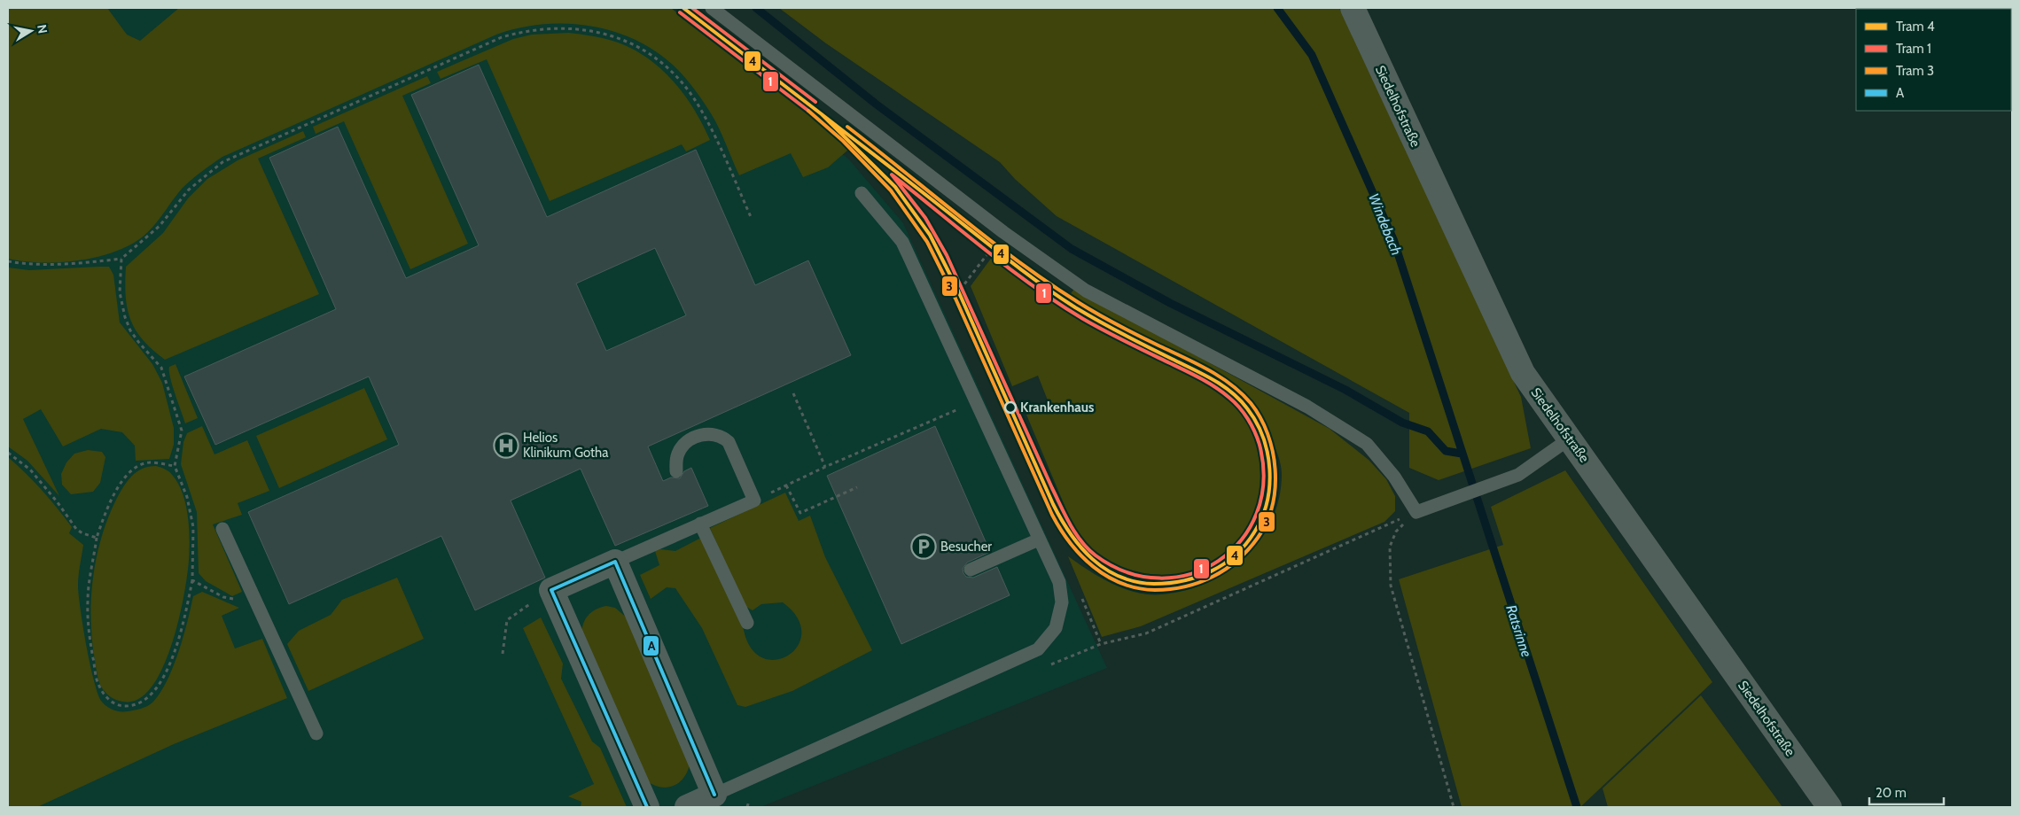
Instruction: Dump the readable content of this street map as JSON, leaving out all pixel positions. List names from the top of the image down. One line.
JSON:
{"streets":{"street":["Siedelhofstraße"]},"water":["Windebach","Ratsrinne"],"places":{"other":["Krankenhaus"],"hospital":["Helios Klinikum Gotha"],"parking":["Besucher"]},"lines":["tram line 4","tram line 1","tram line 3","transit line A"],"legend":["Tram 4","Tram 1","Tram 3","A"],"scale_bar":"20 m","north":"right"}
